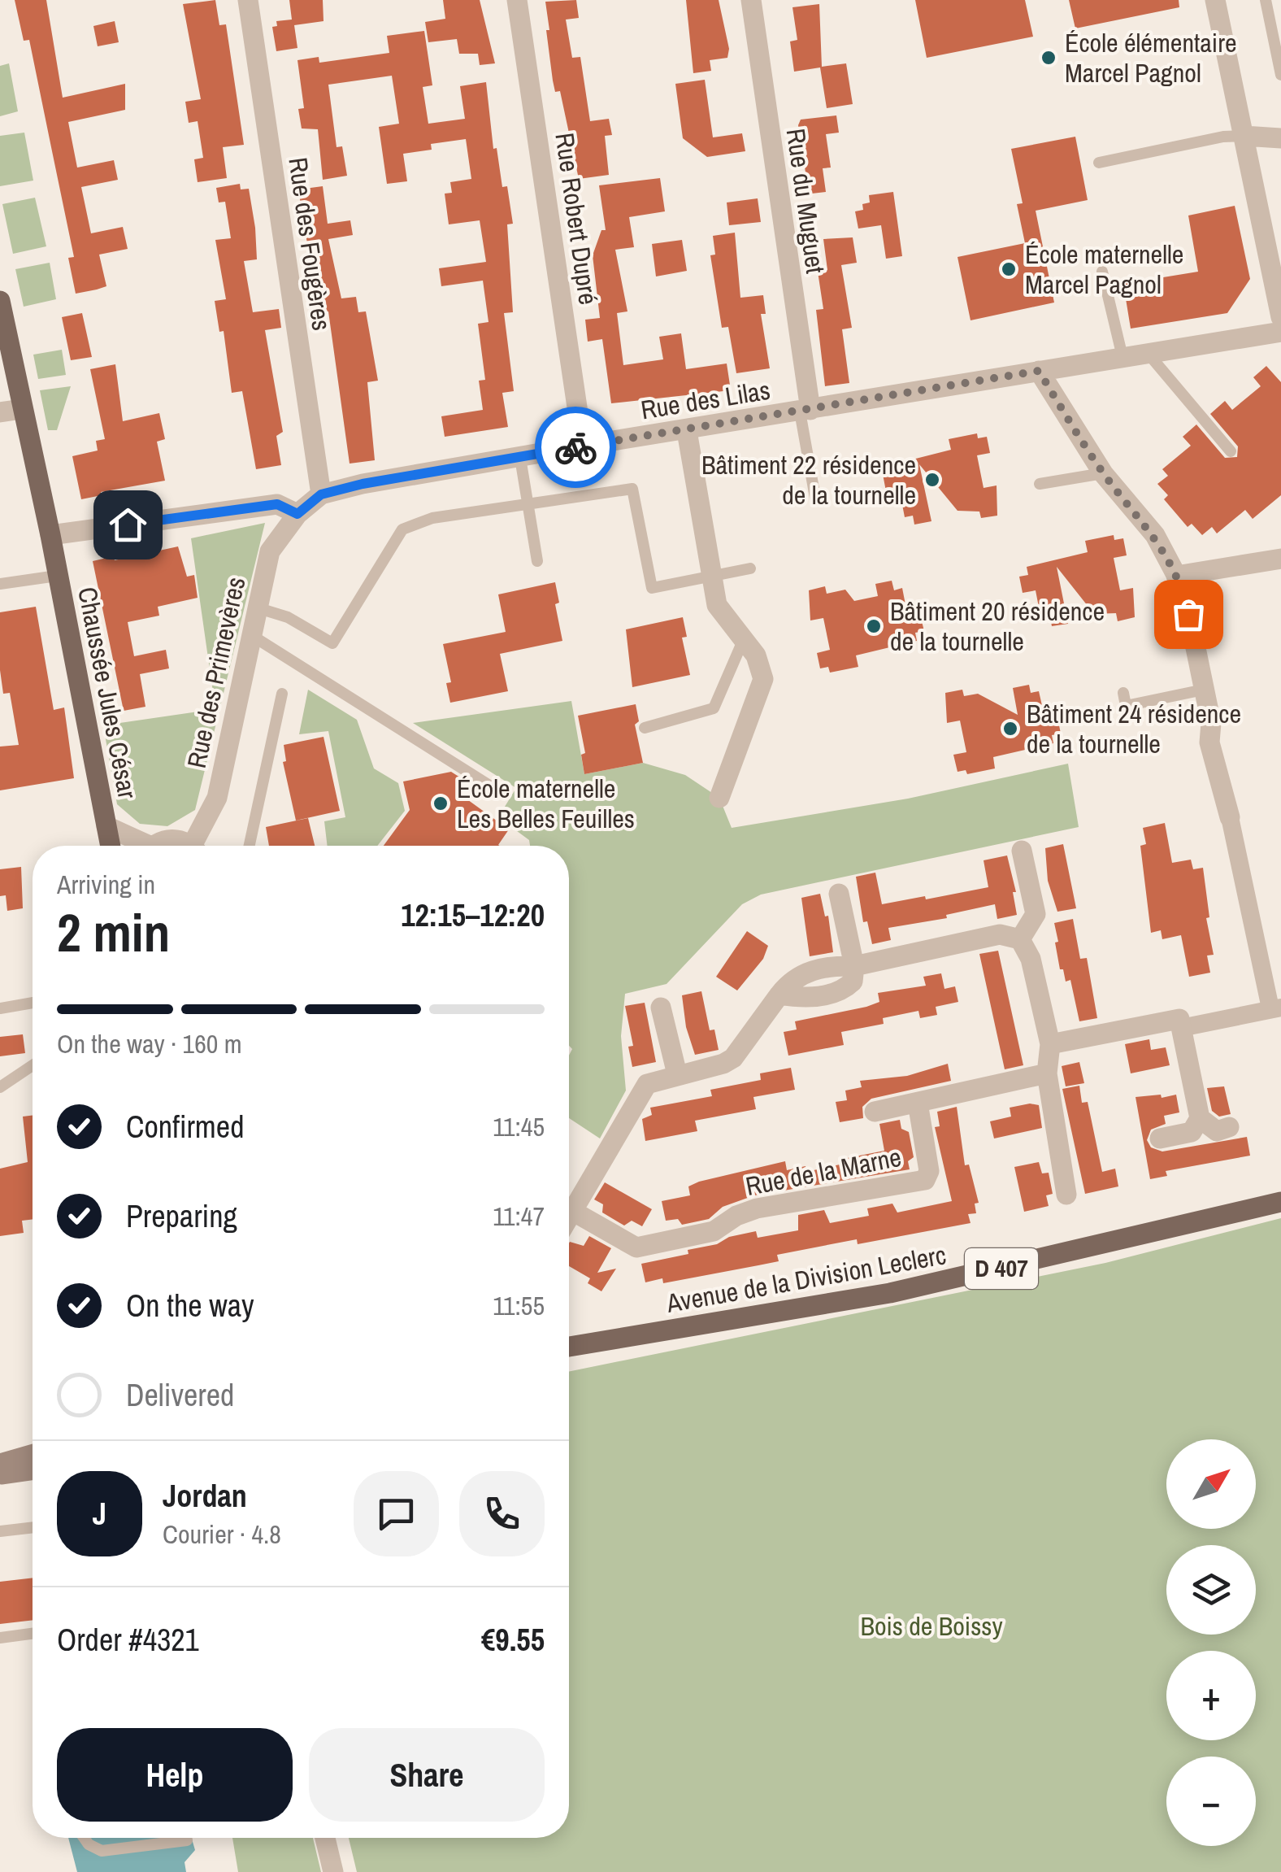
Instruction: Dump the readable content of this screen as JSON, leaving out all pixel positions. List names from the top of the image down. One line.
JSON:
{"streets":{"main road":["Chaussée Jules César","D 407","Avenue de la Division Leclerc"],"street":["Rue du Muguet","Rue Robert Dupré","Rue des Fougères","Rue des Lilas","Rue des Primevères","Rue de la Marne"]},"crossings":[["Rue du Muguet","Rue des Lilas"],["Rue Robert Dupré","Rue des Lilas"],["Rue des Fougères","Rue des Lilas"],["Rue des Lilas","Rue des Primevères"]],"parks":["Bois de Boissy"],"places":["École élémentaire Marcel Pagnol","École maternelle Marcel Pagnol","Bâtiment 22 résidence de la tournelle","Bâtiment 20 résidence de la tournelle","Bâtiment 24 résidence de la tournelle","École maternelle Les Belles Feuilles"],"north":"top right","page":{"heading":["2 min","Arriving in","12:15–12:20"],"panel":["Jordan","Courier · 4.8","Order #4321","€9.55"],"bar":"On the way · 160 m","list":[["Confirmed","11:45"],["Preparing","11:47"],["On the way","11:55"],"Delivered"],"map_buttons":["+","−"],"round":"J","buttons":["Help","Share"]}}
